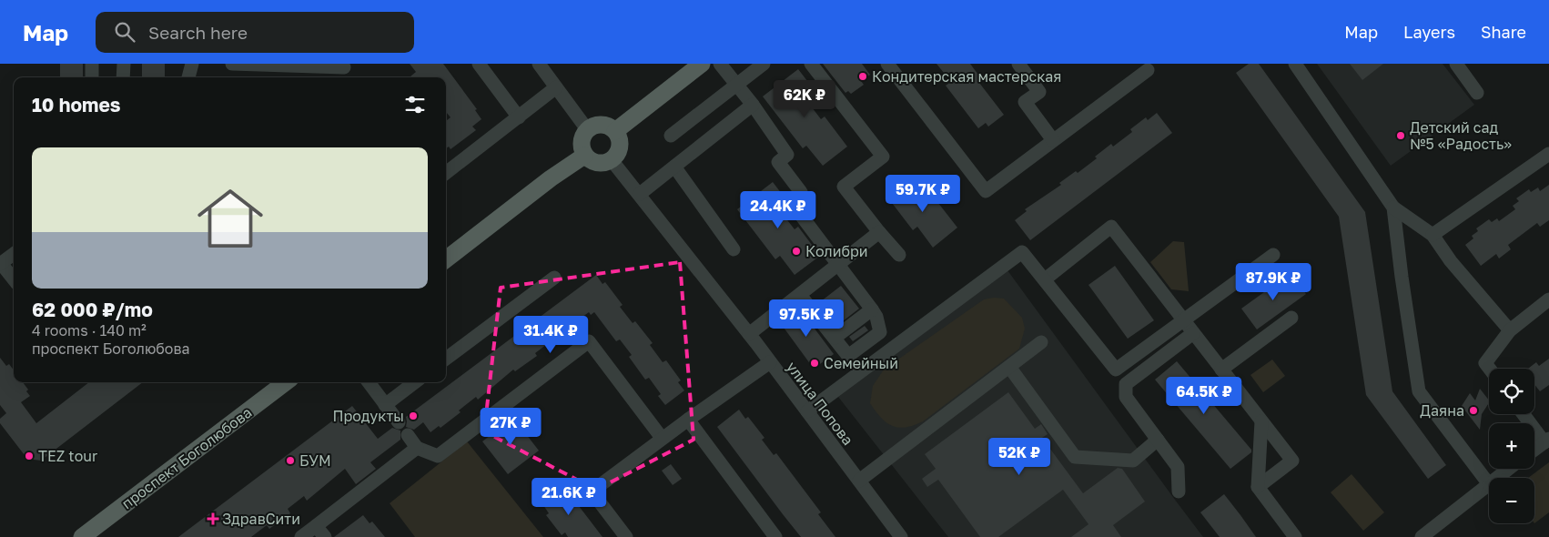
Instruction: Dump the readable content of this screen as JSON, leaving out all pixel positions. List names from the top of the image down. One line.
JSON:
{"streets":{"main road":["проспект Боголюбова"],"street":["улица Попова"]},"places":{"other":["Кондитерская мастерская","Детский сад №5 «Радость»","Колибри","Семейный","Даяна","Продукты","TEZ tour","БУМ"],"health":["ЗдравСити"]},"page":{"header":"Map","search":"Search here","nav":["Map","Layers","Share"],"heading":"10 homes","price":["62K ₽","59.7K ₽","24.4K ₽","87.9K ₽","97.5K ₽","31.4K ₽","64.5K ₽","27K ₽","52K ₽","21.6K ₽"],"list":[{"name":"62 000 ₽/mo","note":"4 rooms · 140 m² · проспект Боголюбова"}],"map_buttons":["+","−"]}}
